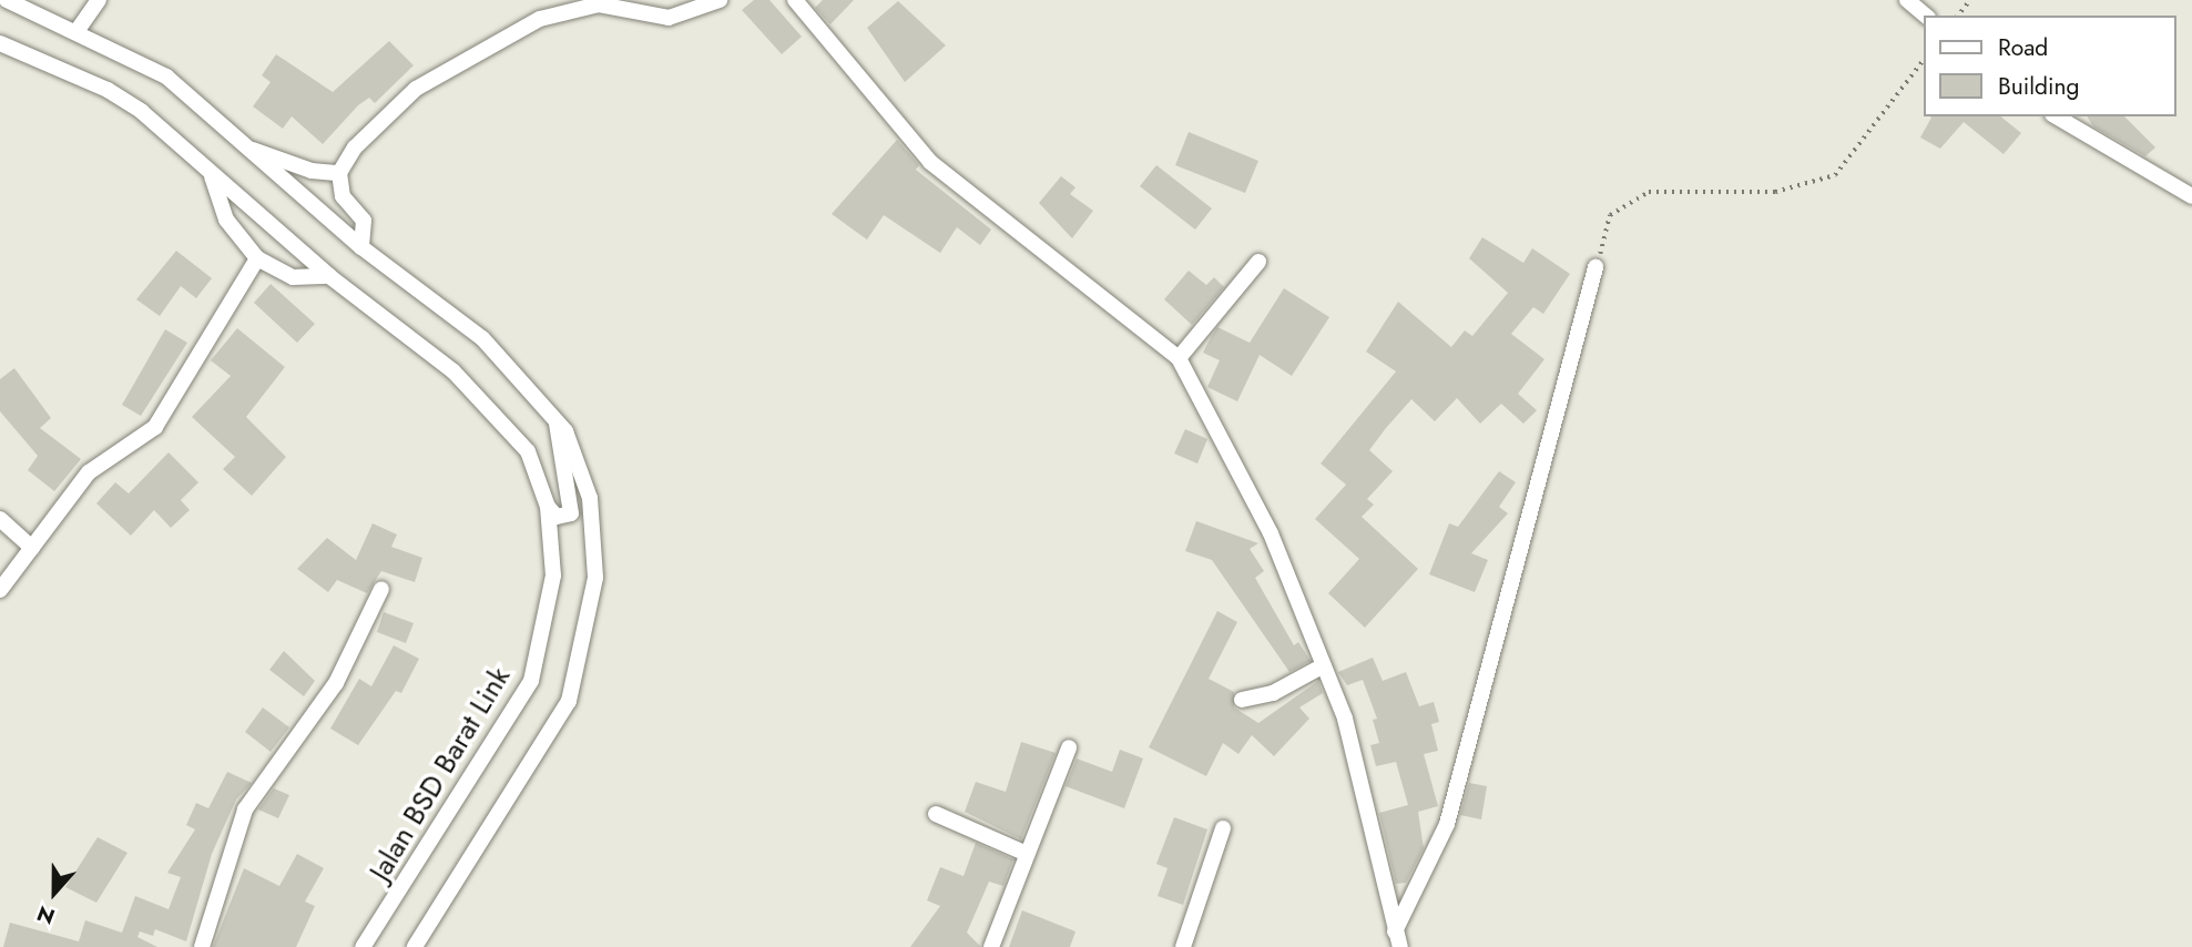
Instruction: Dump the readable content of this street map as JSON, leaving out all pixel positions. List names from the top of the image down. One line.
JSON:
{"streets":{"street":["Jalan BSD Barat Link"]},"legend":["Road","Building"],"north":"bottom"}
